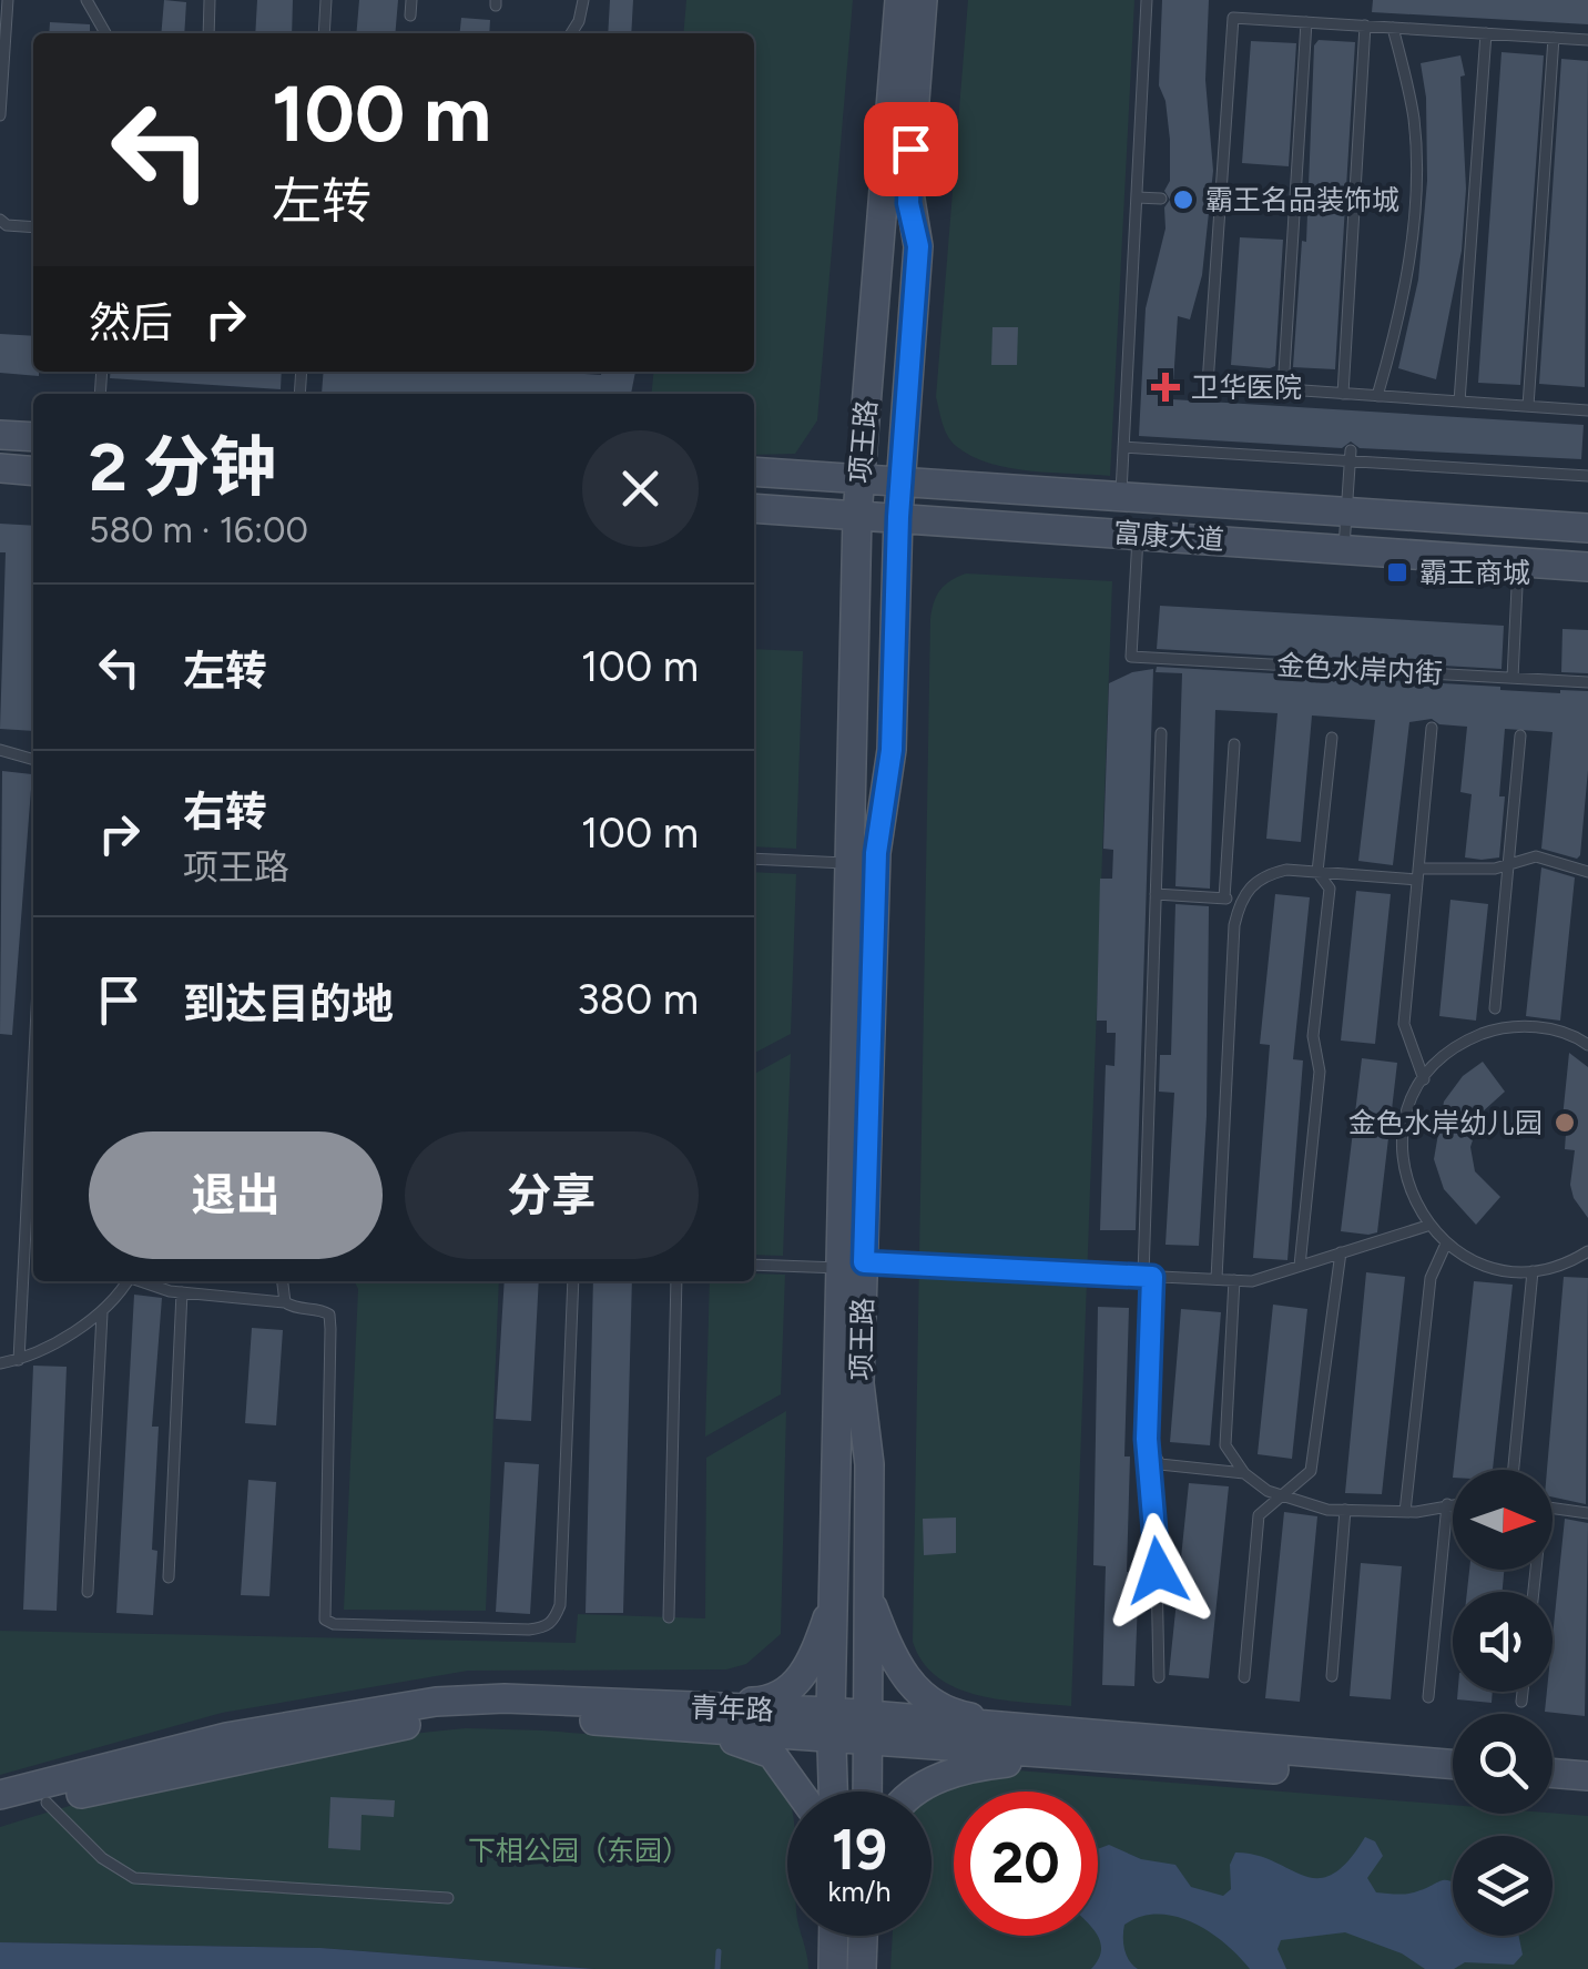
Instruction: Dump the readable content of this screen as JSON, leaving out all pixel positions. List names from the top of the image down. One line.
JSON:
{"streets":{"main road":["项王路","富康大道","青年路"],"lane":["金色水岸内街"]},"crossings":[["项王路","富康大道"],["项王路","青年路"],["富康大道","金色水岸内街"]],"parks":["下相公园（东园）"],"places":{"other":["霸王名品装饰城","金色水岸幼儿园"],"health":["卫华医院"],"transit":["霸王商城"]},"north":"right","page":{"turn":["100 m","左转"],"then":"然后","heading":["2 分钟","580 m · 16:00"],"list":[{"name":"左转","value":"100 m"},{"name":"右转","note":"项王路","value":"100 m"},{"name":"到达目的地","value":"380 m"}],"buttons":["退出","分享"],"speed":"19 km/h","limit":"20"}}
